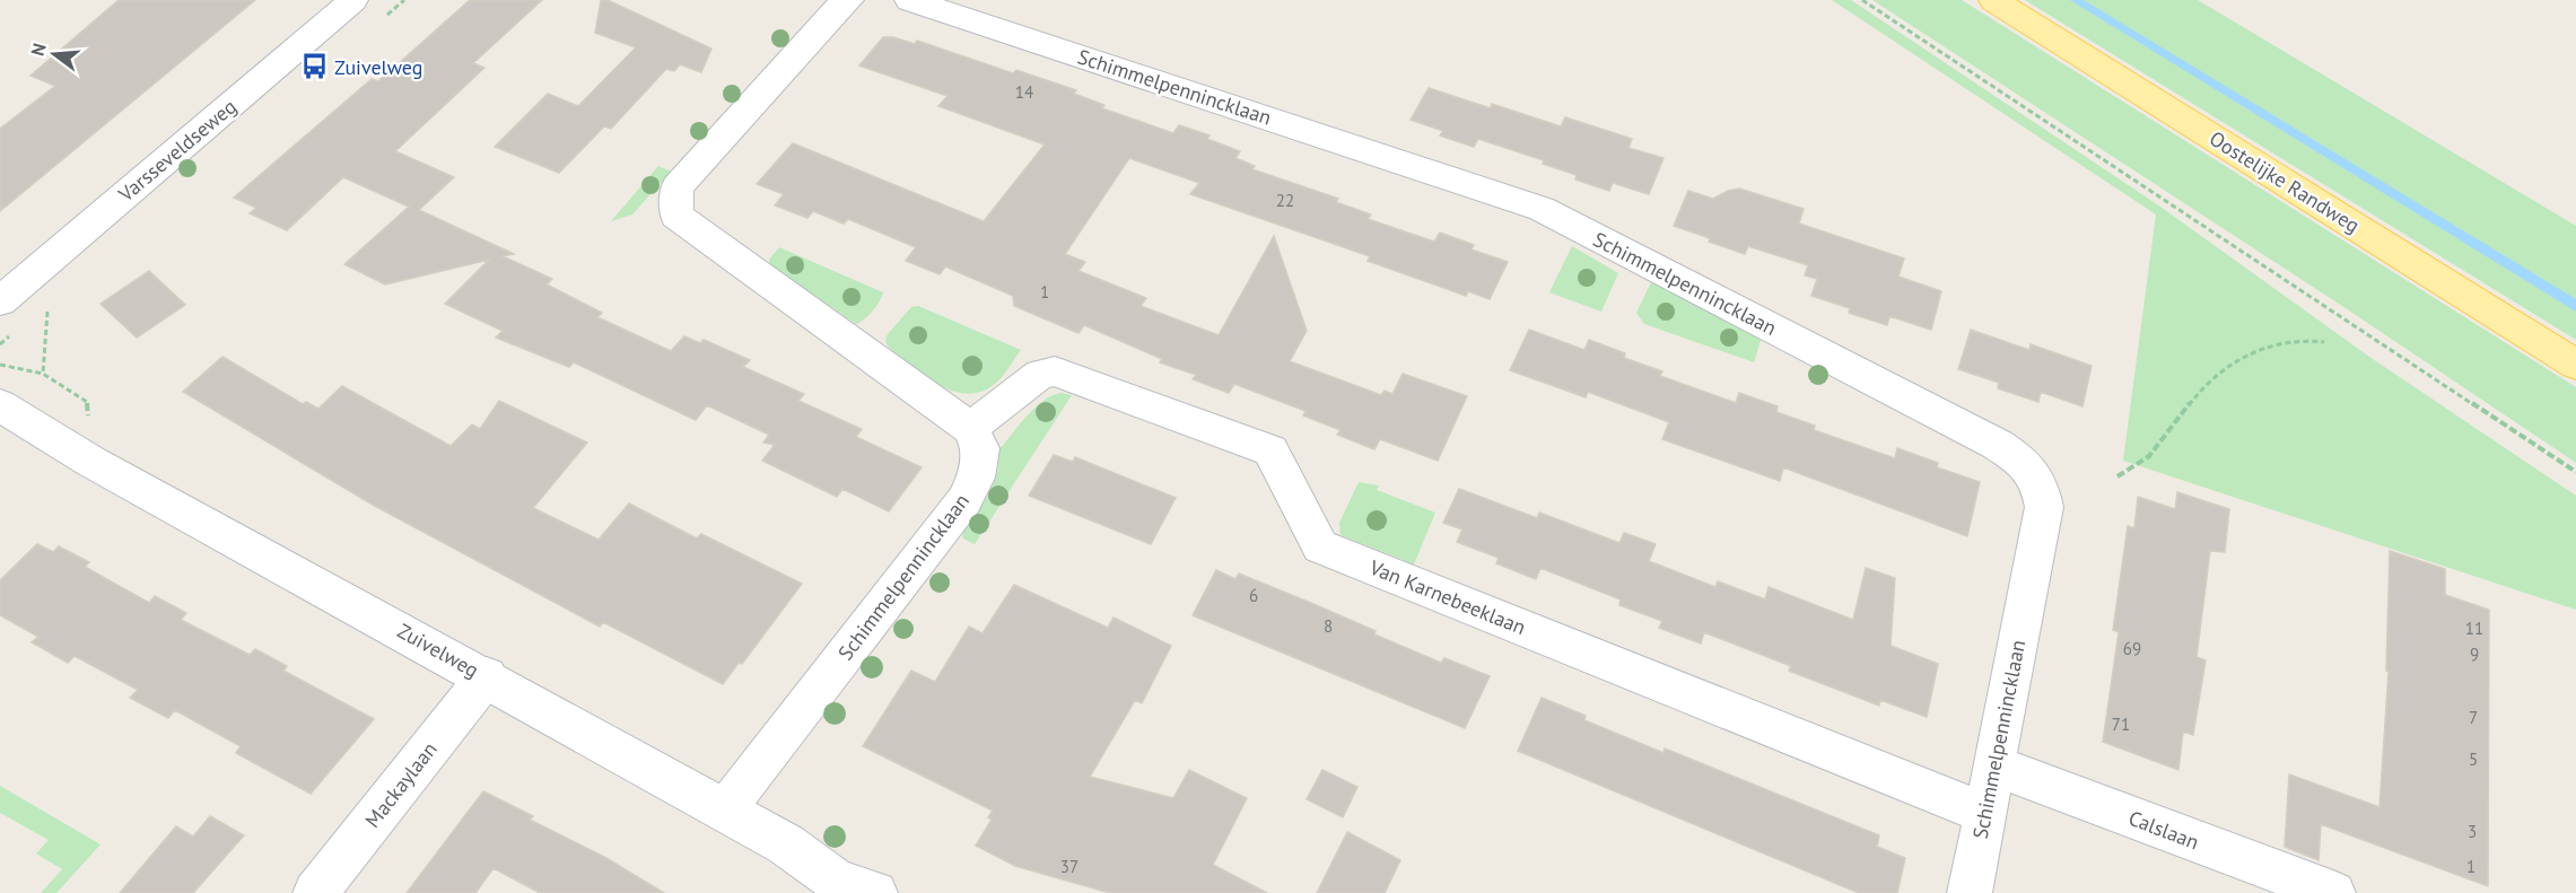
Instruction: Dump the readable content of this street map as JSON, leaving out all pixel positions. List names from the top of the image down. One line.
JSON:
{"streets":{"main road":["Oostelijke Randweg"],"street":["Schimmelpennincklaan","Varsseveldseweg","Van Karnebeeklaan","Zuivelweg","Mackaylaan","Calslaan"]},"crossings":[["Schimmelpennincklaan","Van Karnebeeklaan"],["Schimmelpennincklaan","Zuivelweg"],["Schimmelpennincklaan","Calslaan"],["Zuivelweg","Mackaylaan"]],"places":{"bus stop":["Zuivelweg"]},"house_numbers":["14","22","1","6","8","11","69","9","7","71","5","3","37","1"],"north":"left"}
